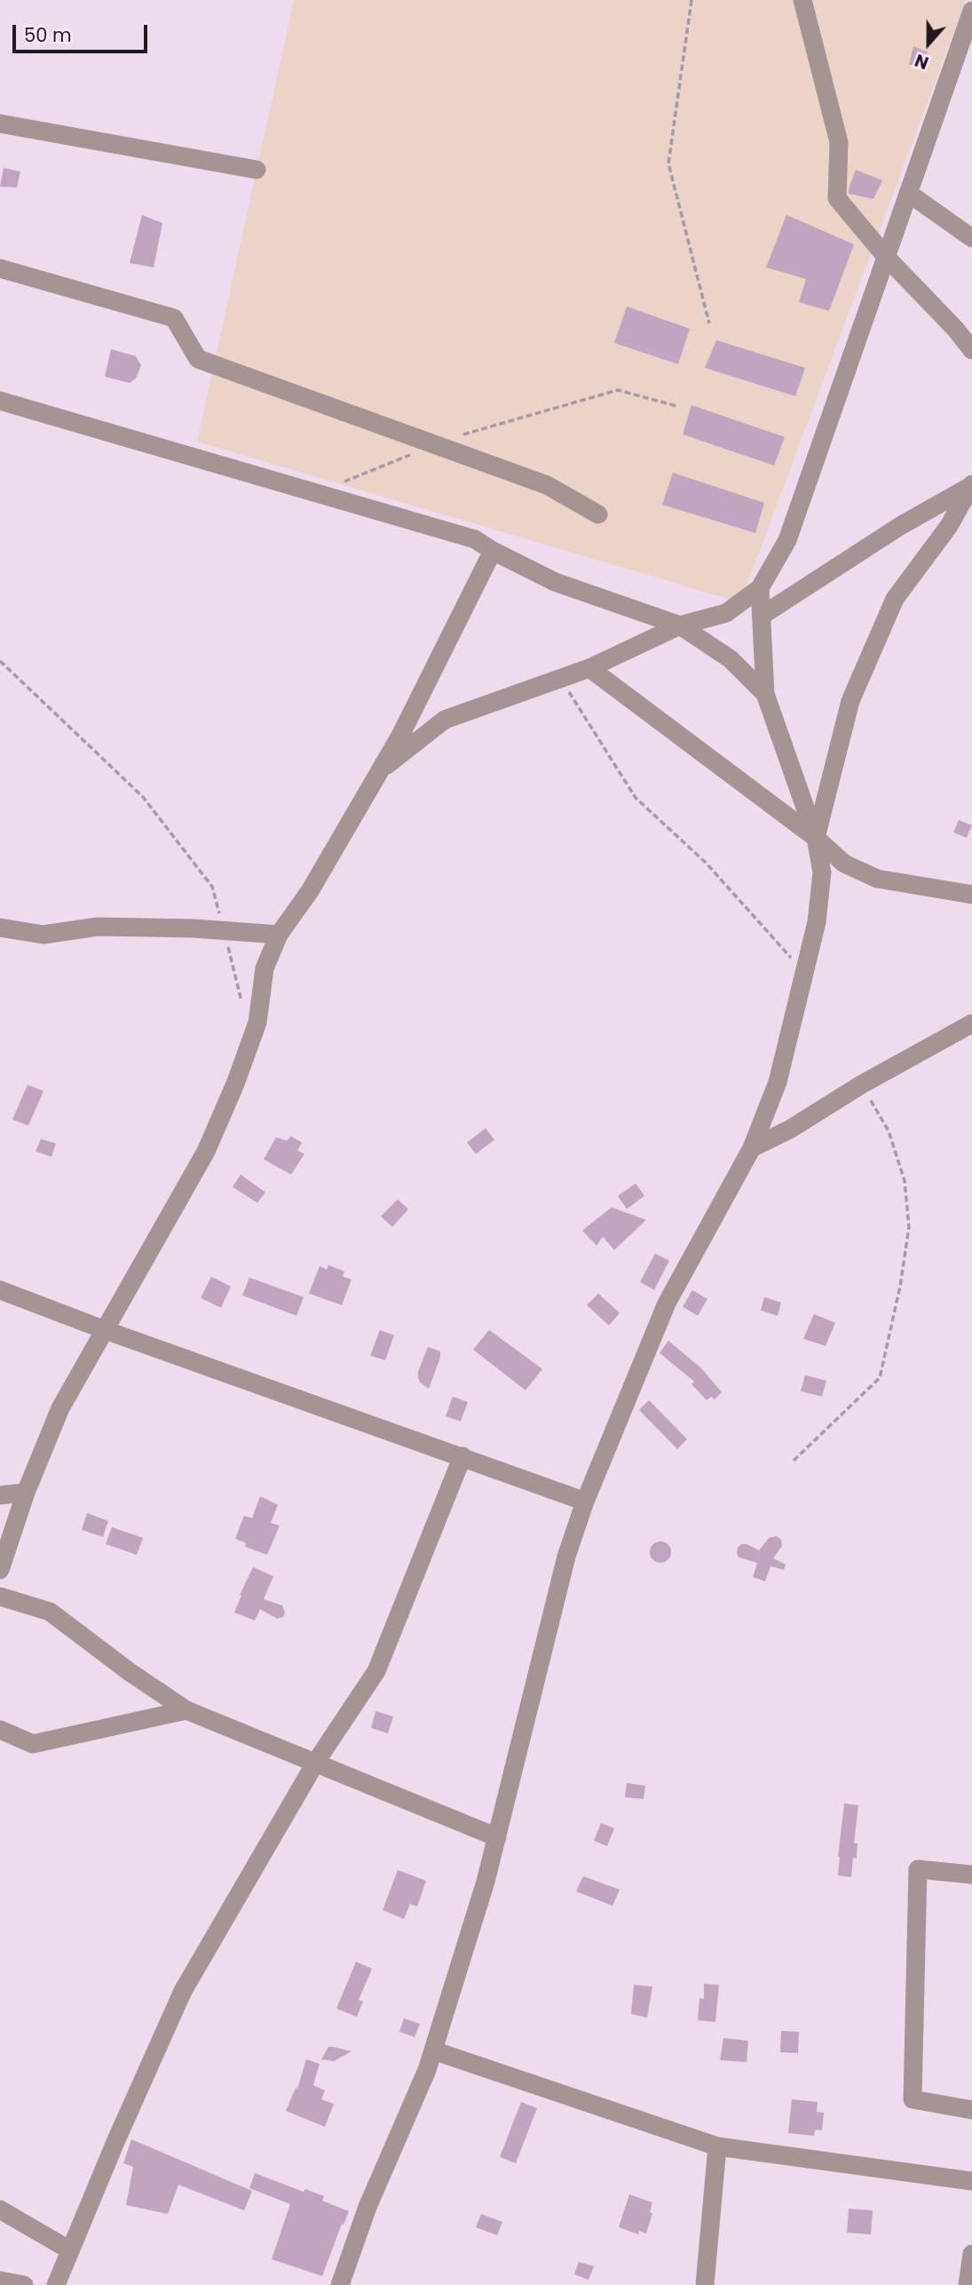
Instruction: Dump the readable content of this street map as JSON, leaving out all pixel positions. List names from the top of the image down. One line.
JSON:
{"scale_bar":"50 m","north":"bottom"}
